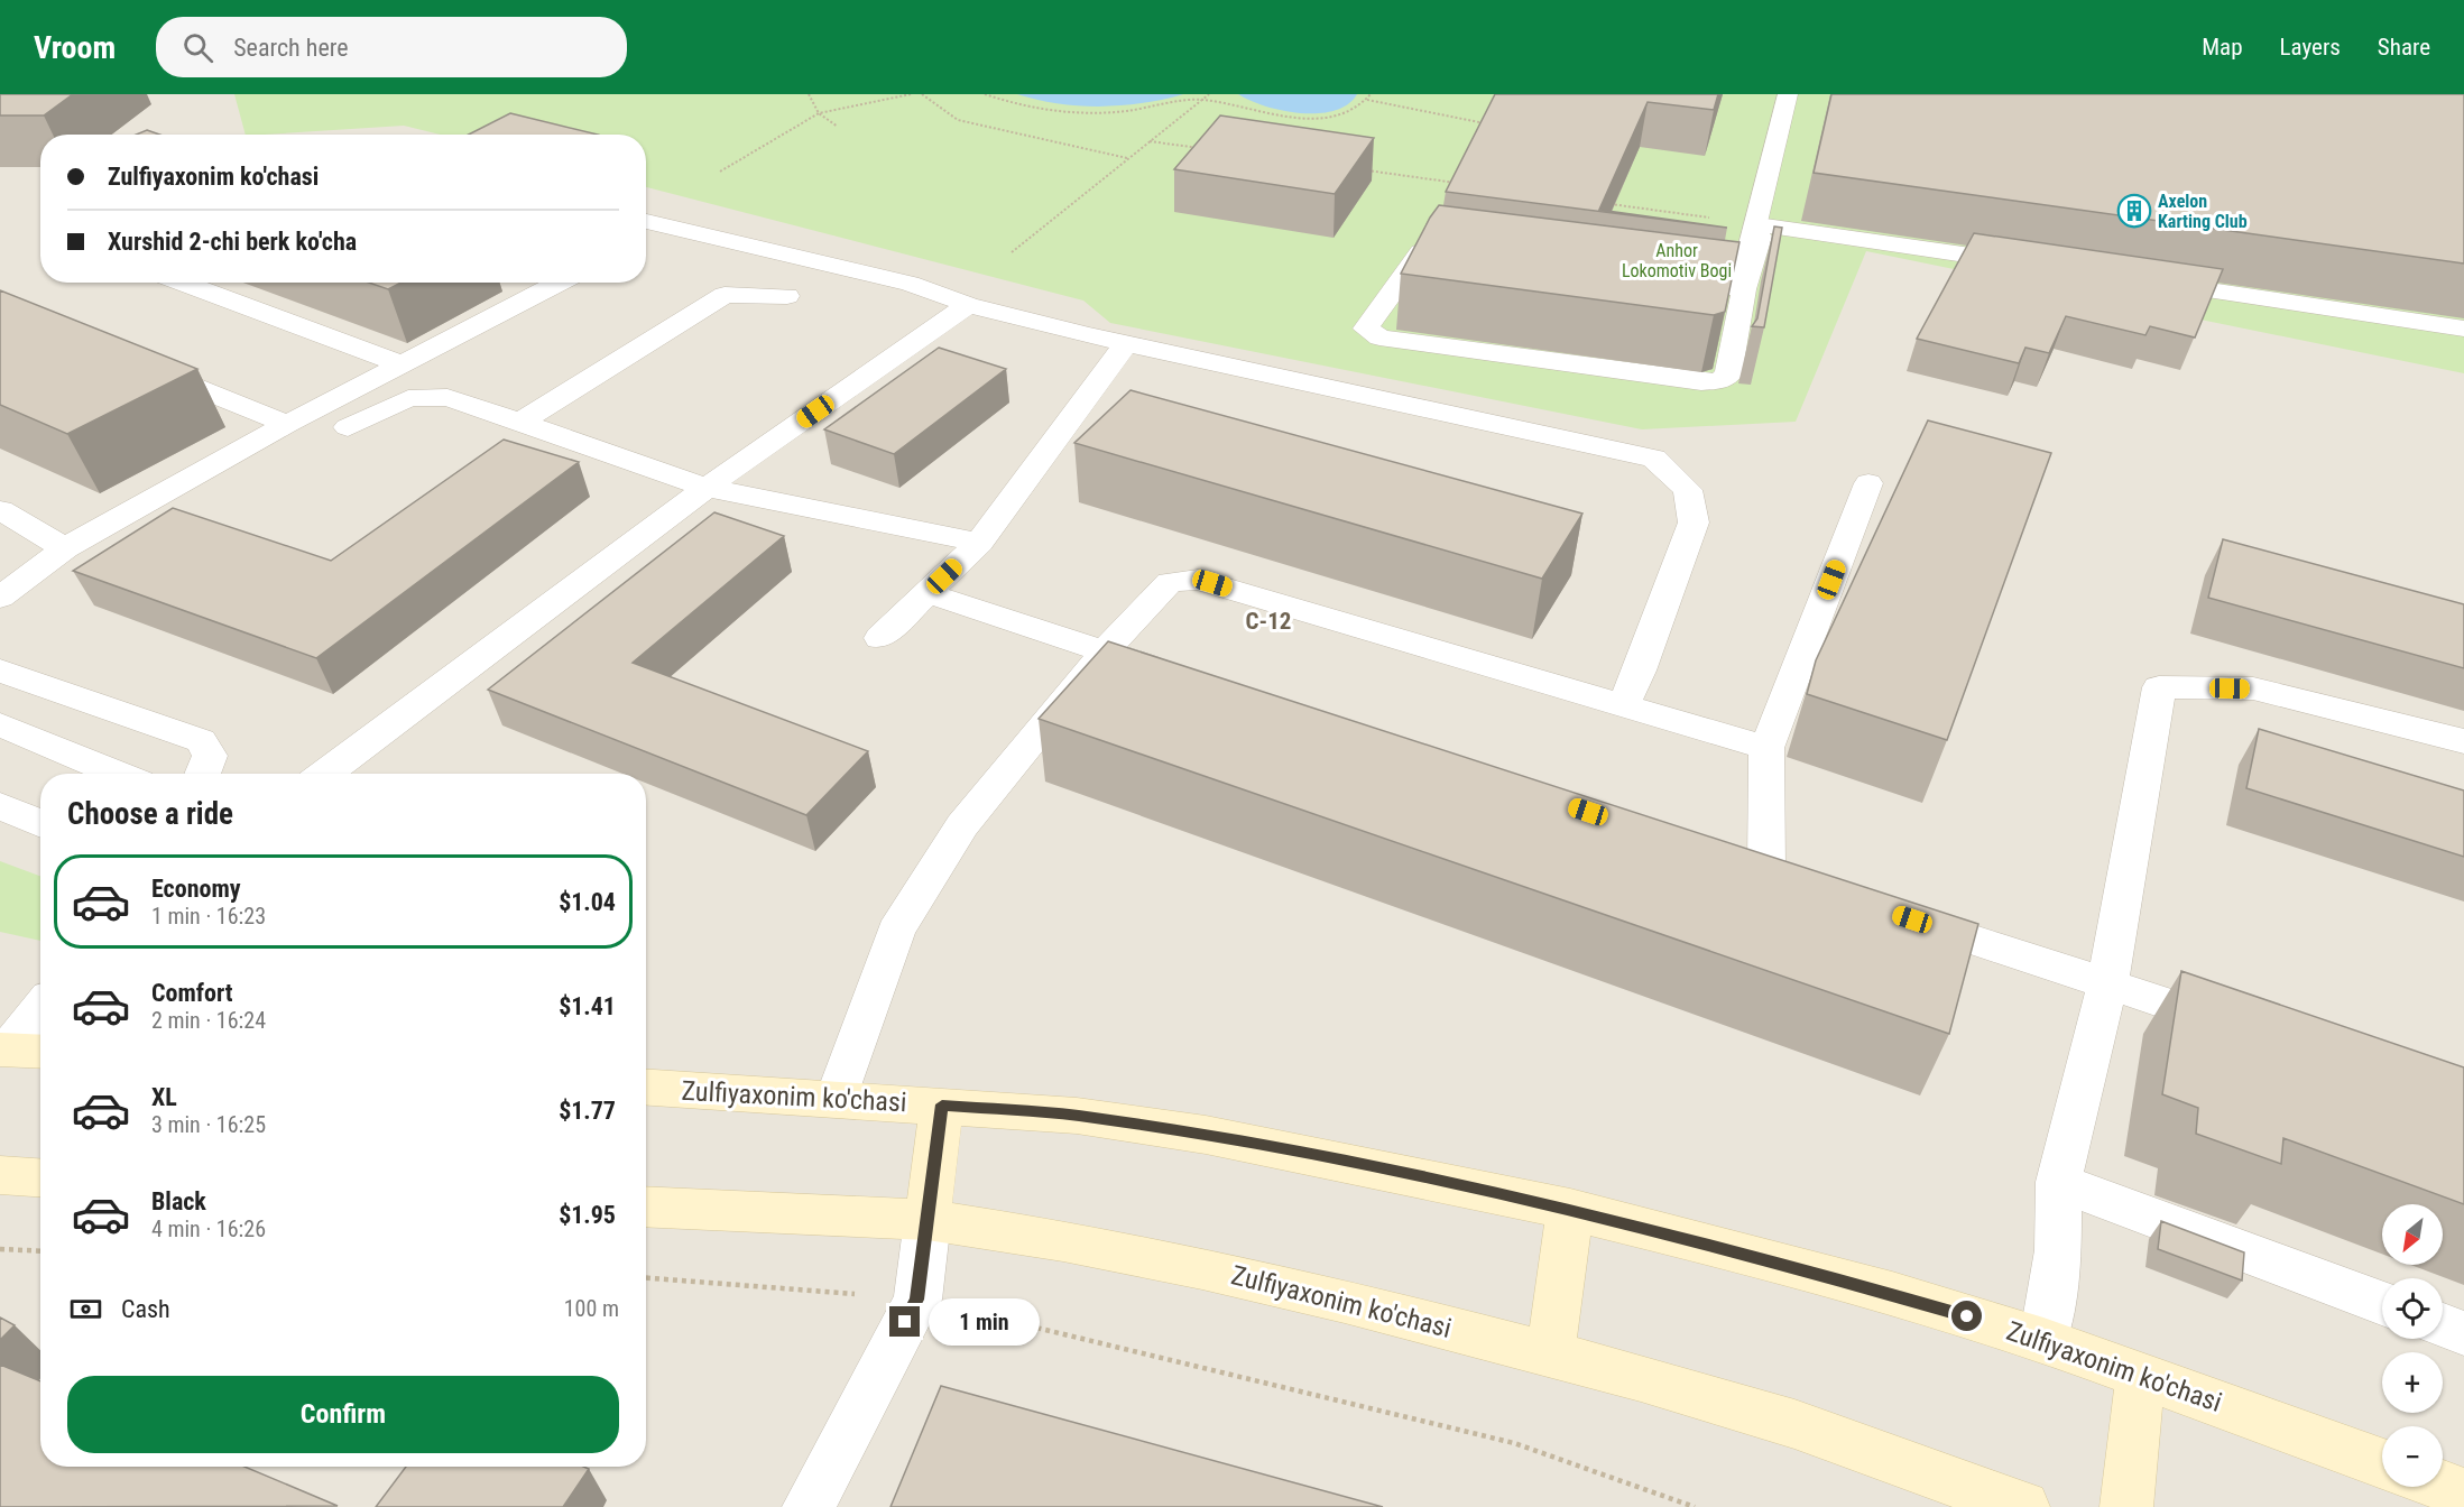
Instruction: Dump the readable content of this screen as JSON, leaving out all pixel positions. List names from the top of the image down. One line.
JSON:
{"streets":{"main road":["Zulfiyaxonim ko'chasi"]},"districts":["C-12"],"parks":["Anhor Lokomotiv Bogi"],"places":{"building":["Axelon Karting Club"]},"north":"bottom left","page":{"header":"Vroom","search":"Search here","nav":["Map","Layers","Share"],"banner":["Zulfiyaxonim ko'chasi","Xurshid 2-chi berk ko'cha"],"heading":"Choose a ride","list":[{"name":"Economy","note":"1 min · 16:23","value":"$1.04"},{"name":"Comfort","note":"2 min · 16:24","value":"$1.41"},{"name":"XL","note":"3 min · 16:25","value":"$1.77"},{"name":"Black","note":"4 min · 16:26","value":"$1.95"}],"map_buttons":["+","−"],"pay":["Cash","100 m"],"bubble":"1 min","buttons":"Confirm"}}
